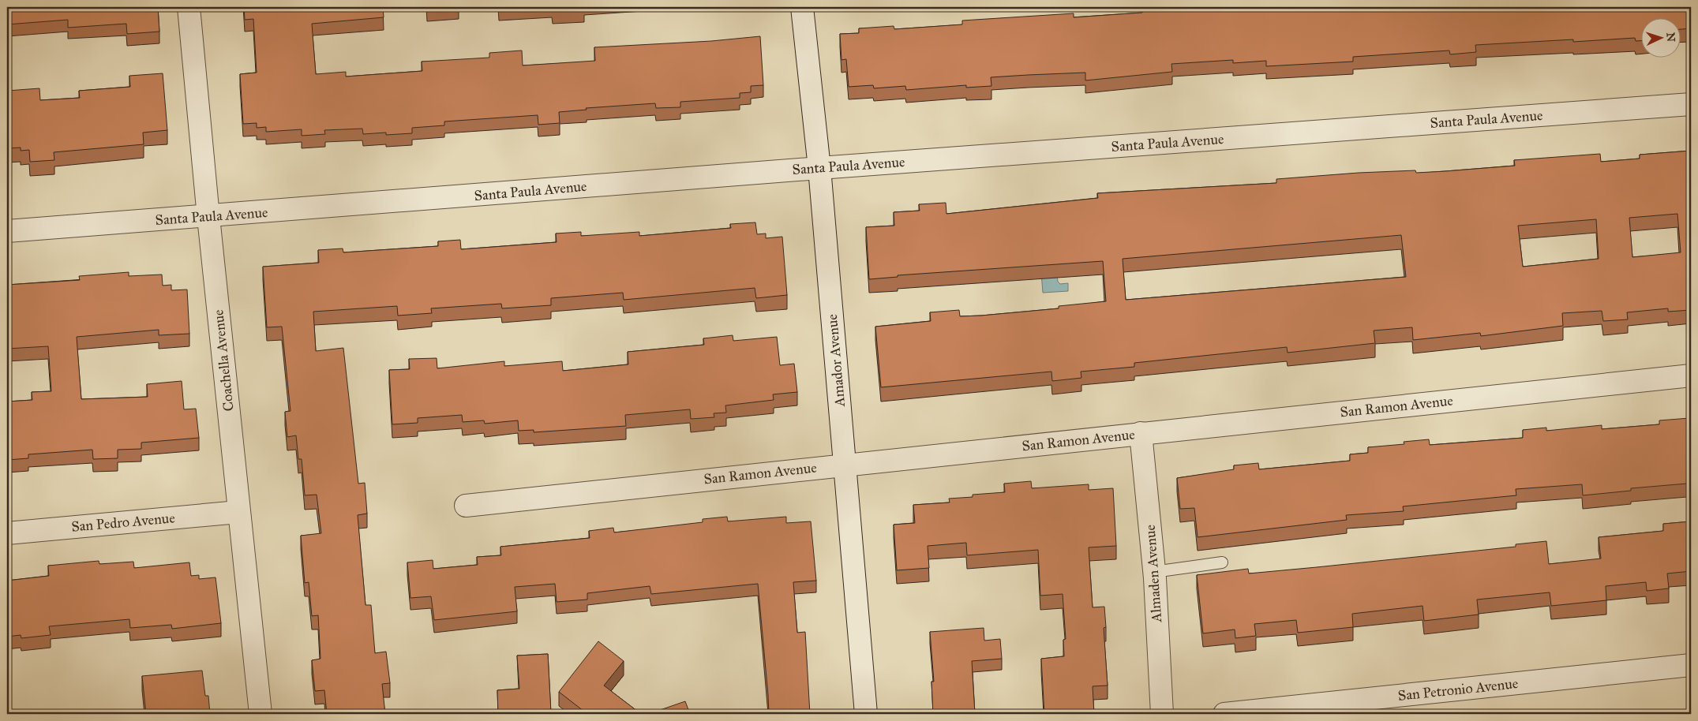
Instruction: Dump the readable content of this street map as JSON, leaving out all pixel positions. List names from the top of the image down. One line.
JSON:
{"streets":{"street":["Santa Paula Avenue","Coachella Avenue","Amador Avenue","San Ramon Avenue","San Pedro Avenue","Almaden Avenue","San Petronio Avenue"]},"crossings":[["Santa Paula Avenue","Coachella Avenue"],["Santa Paula Avenue","Amador Avenue"],["Coachella Avenue","San Pedro Avenue"],["Amador Avenue","San Ramon Avenue"],["San Ramon Avenue","Almaden Avenue"]],"north":"right"}
